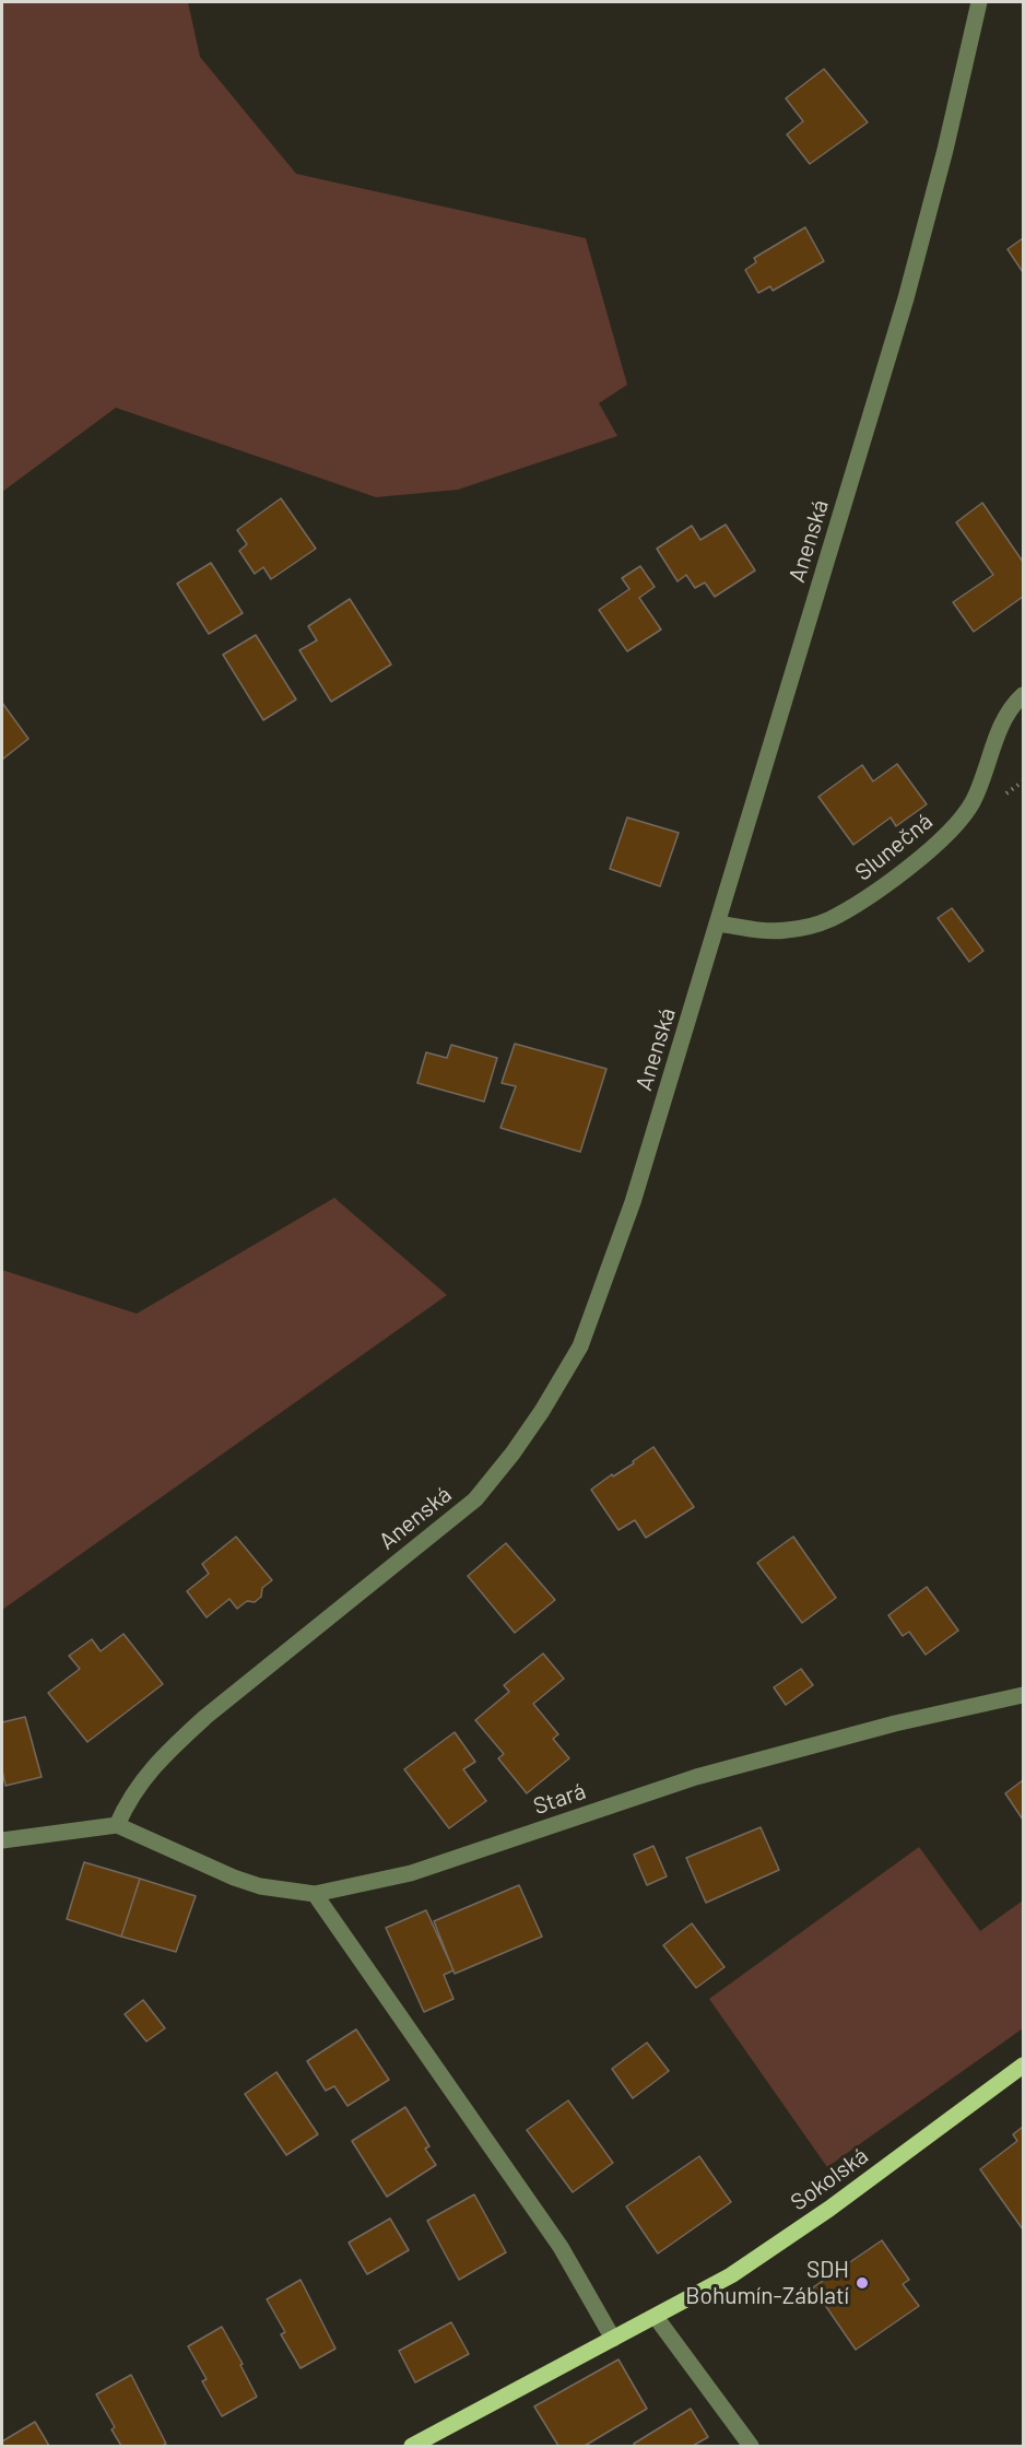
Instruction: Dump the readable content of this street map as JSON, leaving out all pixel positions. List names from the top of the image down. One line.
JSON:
{"streets":{"main road":["Sokolská"],"street":["Anenská","Slunečná","Stará"]},"crossings":[["Anenská","Slunečná"],["Anenská","Stará"]],"places":["SDH Bohumín-Záblatí"]}
